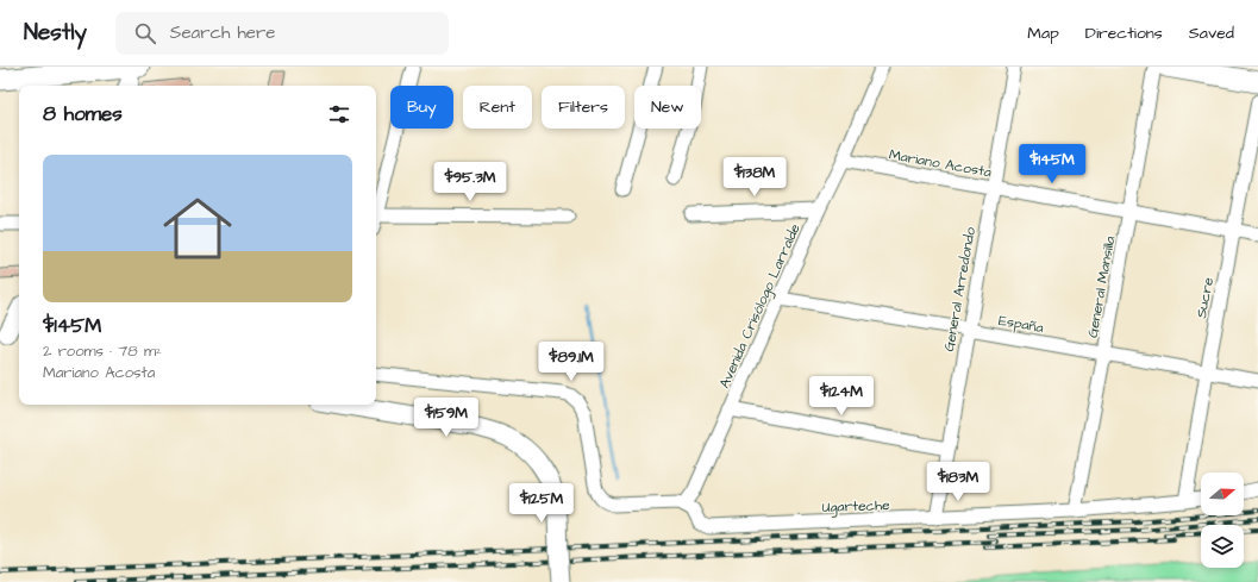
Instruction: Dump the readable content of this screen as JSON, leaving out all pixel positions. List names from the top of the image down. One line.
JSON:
{"streets":{"street":["Mariano Acosta","General Mansilla","General Arredondo","Sucre","Avenida Crisólogo Larralde","España","Ugarteche"]},"crossings":[["Mariano Acosta","General Mansilla"],["Mariano Acosta","General Arredondo"],["Mariano Acosta","Sucre"],["Mariano Acosta","Avenida Crisólogo Larralde"],["General Mansilla","España"],["General Mansilla","Ugarteche"],["General Arredondo","España"],["General Arredondo","Ugarteche"],["Sucre","España"],["Sucre","Ugarteche"],["Avenida Crisólogo Larralde","España"],["Avenida Crisólogo Larralde","Ugarteche"]],"north":"right","page":{"header":"Nestly","search":"Search here","nav":["Map","Directions","Saved"],"chip":["Buy","Rent","Filters","New"],"heading":"8 homes","list":[{"name":"$145M","note":"2 rooms · 78 m² · Mariano Acosta"}],"price":["$145M","$138M","$95.3M","$89.1M","$124M","$159M","$183M","$125M"]}}
